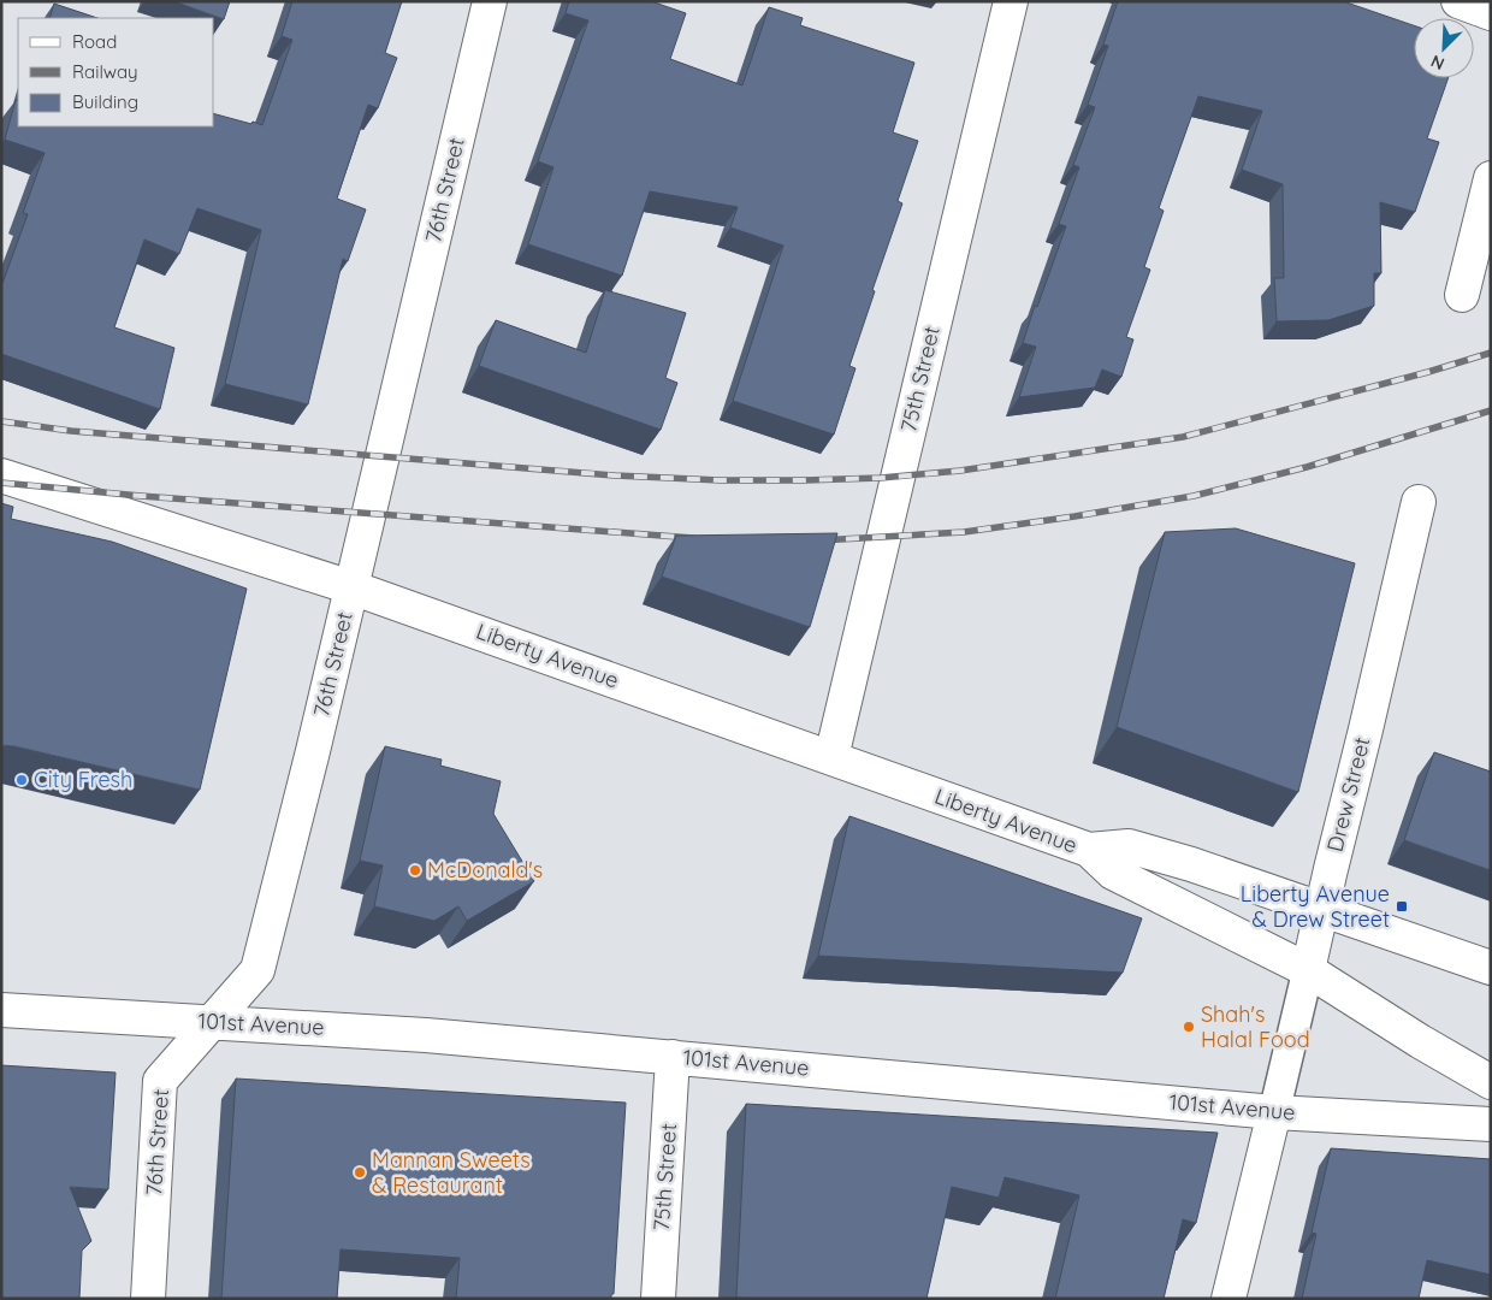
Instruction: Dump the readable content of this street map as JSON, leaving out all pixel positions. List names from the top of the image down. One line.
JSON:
{"streets":{"street":["76th Street","75th Street","Liberty Avenue","Drew Street","101st Avenue"]},"crossings":[["76th Street","Liberty Avenue"],["76th Street","101st Avenue"],["75th Street","Liberty Avenue"],["75th Street","101st Avenue"],["Liberty Avenue","Drew Street"],["Drew Street","101st Avenue"]],"places":{"other":["City Fresh","McDonald's","Shah's Halal Food","Mannan Sweets & Restaurant"],"transit":["Liberty Avenue & Drew Street"]},"legend":["Road","Railway","Building"],"north":"bottom left"}
